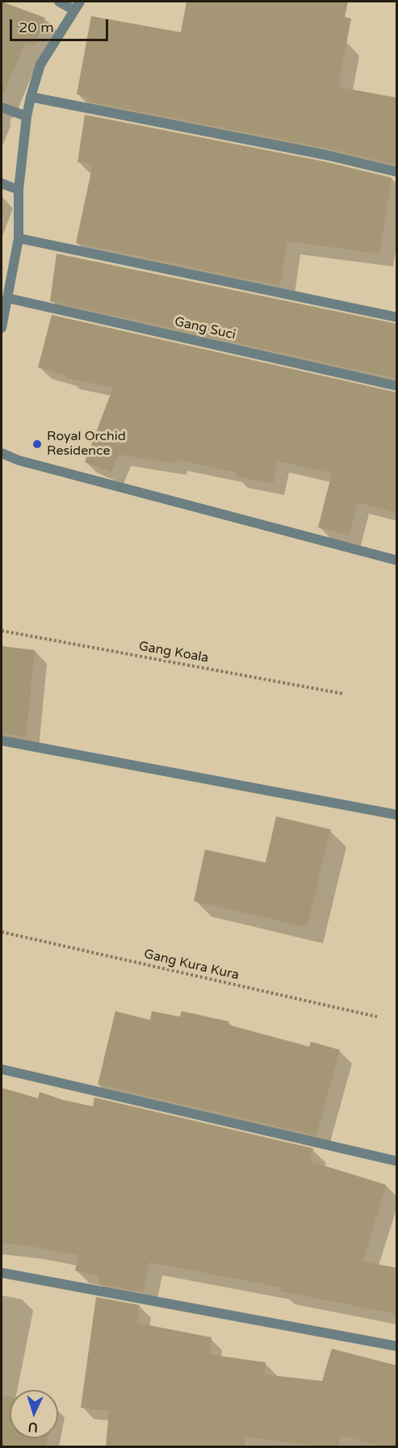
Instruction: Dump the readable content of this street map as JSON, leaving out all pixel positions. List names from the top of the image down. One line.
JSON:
{"streets":{"street":["Gang Suci"],"path":["Gang Koala","Gang Kura Kura"]},"places":["Royal Orchid Residence"],"scale_bar":"20 m","north":"bottom"}
